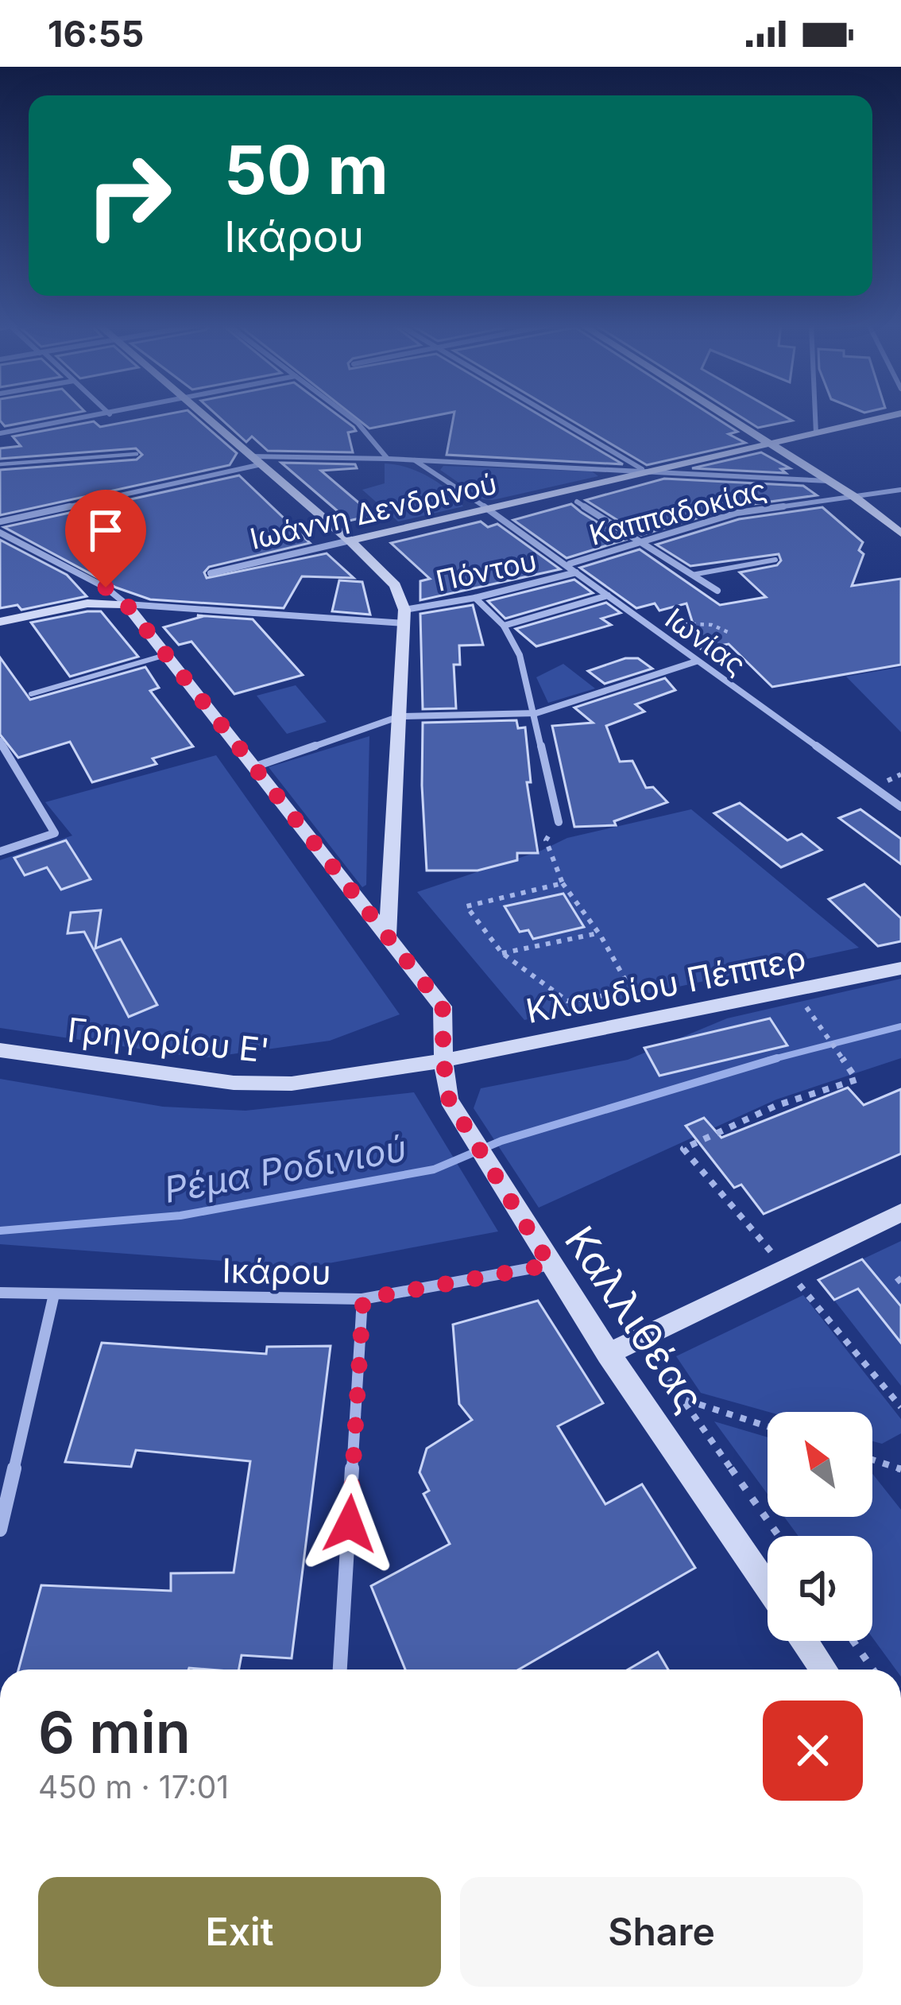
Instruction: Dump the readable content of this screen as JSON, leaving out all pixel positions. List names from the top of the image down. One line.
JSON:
{"streets":{"street":["Ιωάννη Δενδρινού","Καππαδοκίας","Πόντου","Ιωνίας","Κλαυδίου Πέππερ","Γρηγορίου Ε'","Ικάρου","Καλλιθέας"]},"crossings":[["Ιωάννη Δενδρινού","Ιωνίας"],["Πόντου","Ιωνίας"],["Πόντου","Καλλιθέας"],["Κλαυδίου Πέππερ","Γρηγορίου Ε'"],["Κλαυδίου Πέππερ","Καλλιθέας"],["Γρηγορίου Ε'","Καλλιθέας"],["Ικάρου","Καλλιθέας"]],"water":["Ρέμα Ροδινιού"],"north":"top left","page":{"status":"16:55","turn":["50 m","Ικάρου"],"heading":["6 min","450 m · 17:01"],"buttons":["Exit","Share"]}}
